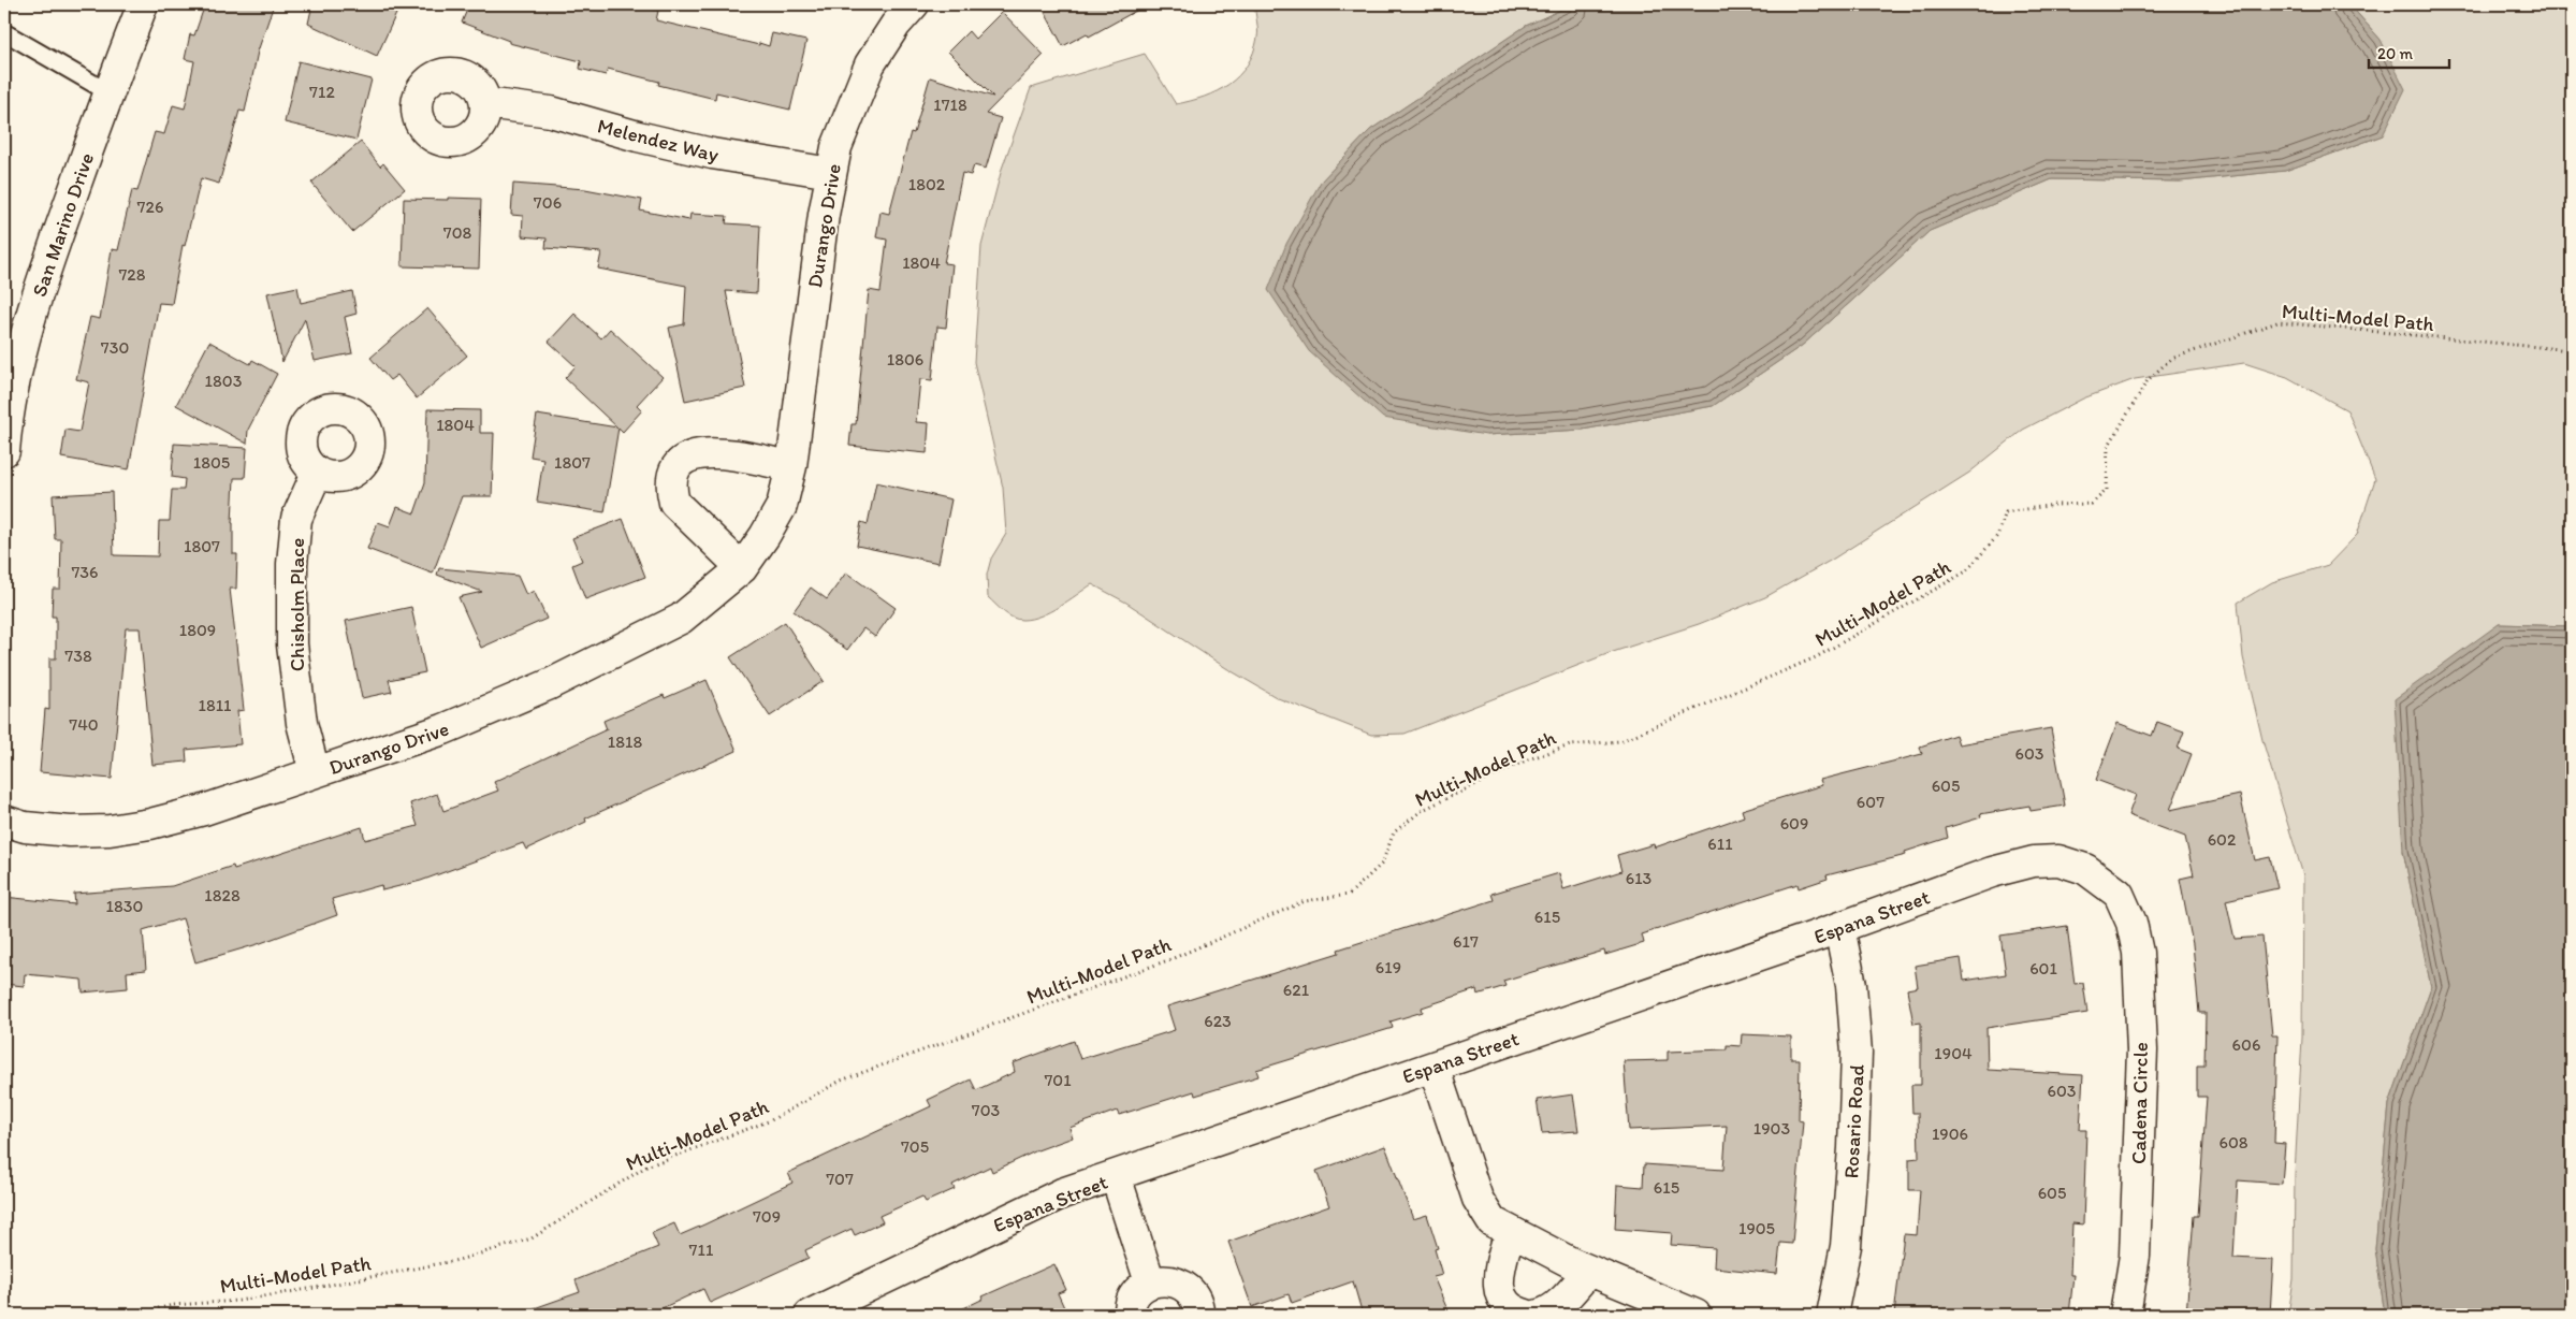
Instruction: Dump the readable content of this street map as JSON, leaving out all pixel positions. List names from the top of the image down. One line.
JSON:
{"streets":{"street":["Melendez Way","San Marino Drive","Durango Drive","Chisholm Place","Espana Street","Cadena Circle","Rosario Road"],"path":["Multi-Model Path"]},"crossings":[["Melendez Way","Durango Drive"],["Durango Drive","Chisholm Place"],["Espana Street","Cadena Circle"],["Espana Street","Rosario Road"]],"house_numbers":["712","1718","1802","706","726","708","1804","728","730","1806","1803","1804","1805","1807","1807","736","1809","738","1811","740","1818","603","605","607","609","602","611","613","1828","1830","615","617","619","601","621","623","606","1904","701","603","703","1903","1906","608","705","707","615","605","709","1905","711"],"scale_bar":"20 m"}
